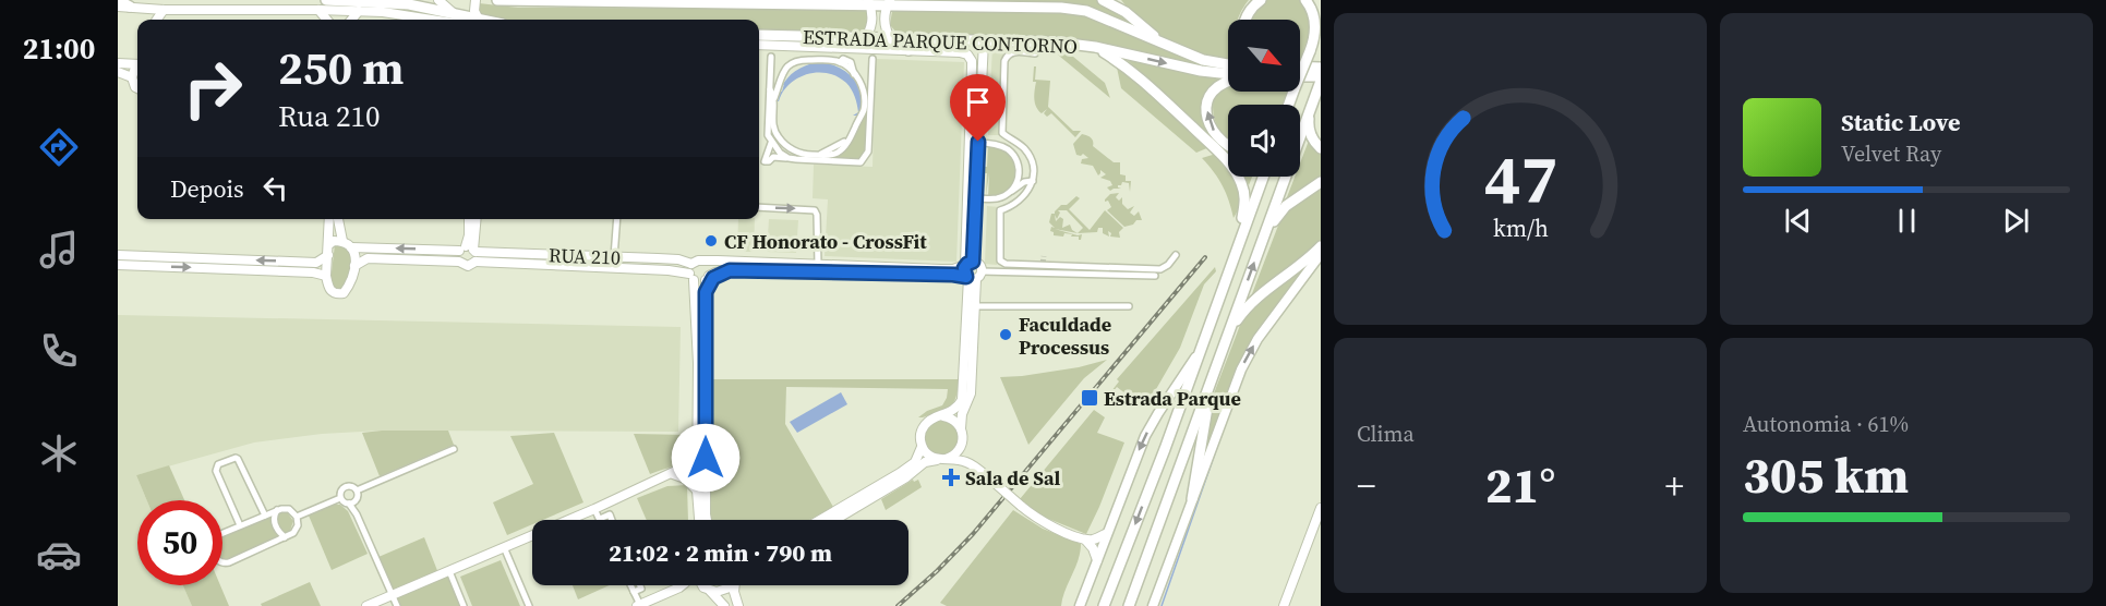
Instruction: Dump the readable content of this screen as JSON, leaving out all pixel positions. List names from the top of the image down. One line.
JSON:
{"streets":{"highway":["ESTRADA PARQUE CONTORNO"],"main road":["RUA 210"]},"places":{"other":["CF Honorato - CrossFit","Faculdade Processus"],"transit":["Estrada Parque"],"health":["Sala de Sal"]},"north":"bottom right","page":{"tabs":"21:00","turn":["250 m","Rua 210"],"song":["Static Love","Velvet Ray"],"then":"Depois","tile":["Clima",["Autonomia · 61%","305 km"]],"heat":["−","21°","+"],"limit":"50","trip":"21:02 · 2 min · 790 m","gauge":["47","km/h"]}}
